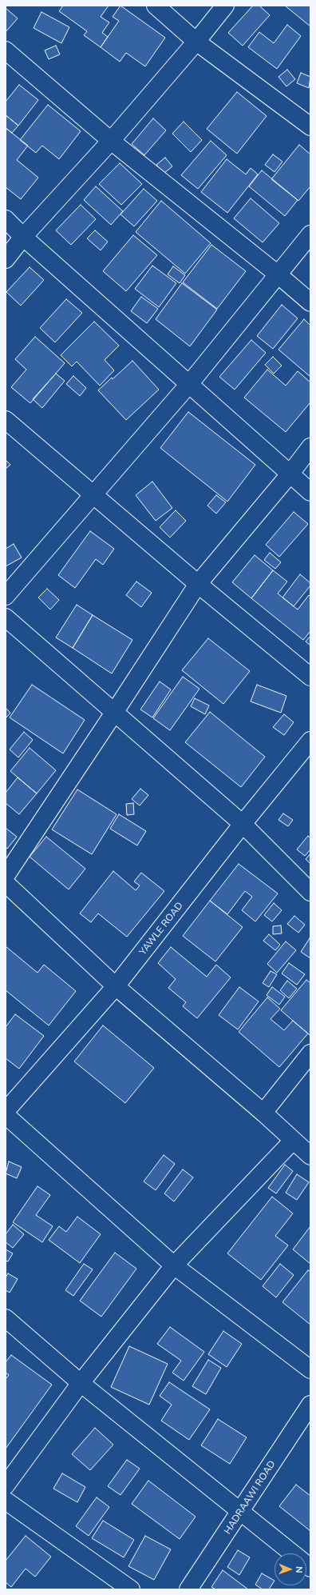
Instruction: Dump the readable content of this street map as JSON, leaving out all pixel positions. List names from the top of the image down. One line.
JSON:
{"streets":{"main road":["YAWLE ROAD","HADRAAWI ROAD"]},"north":"right"}
